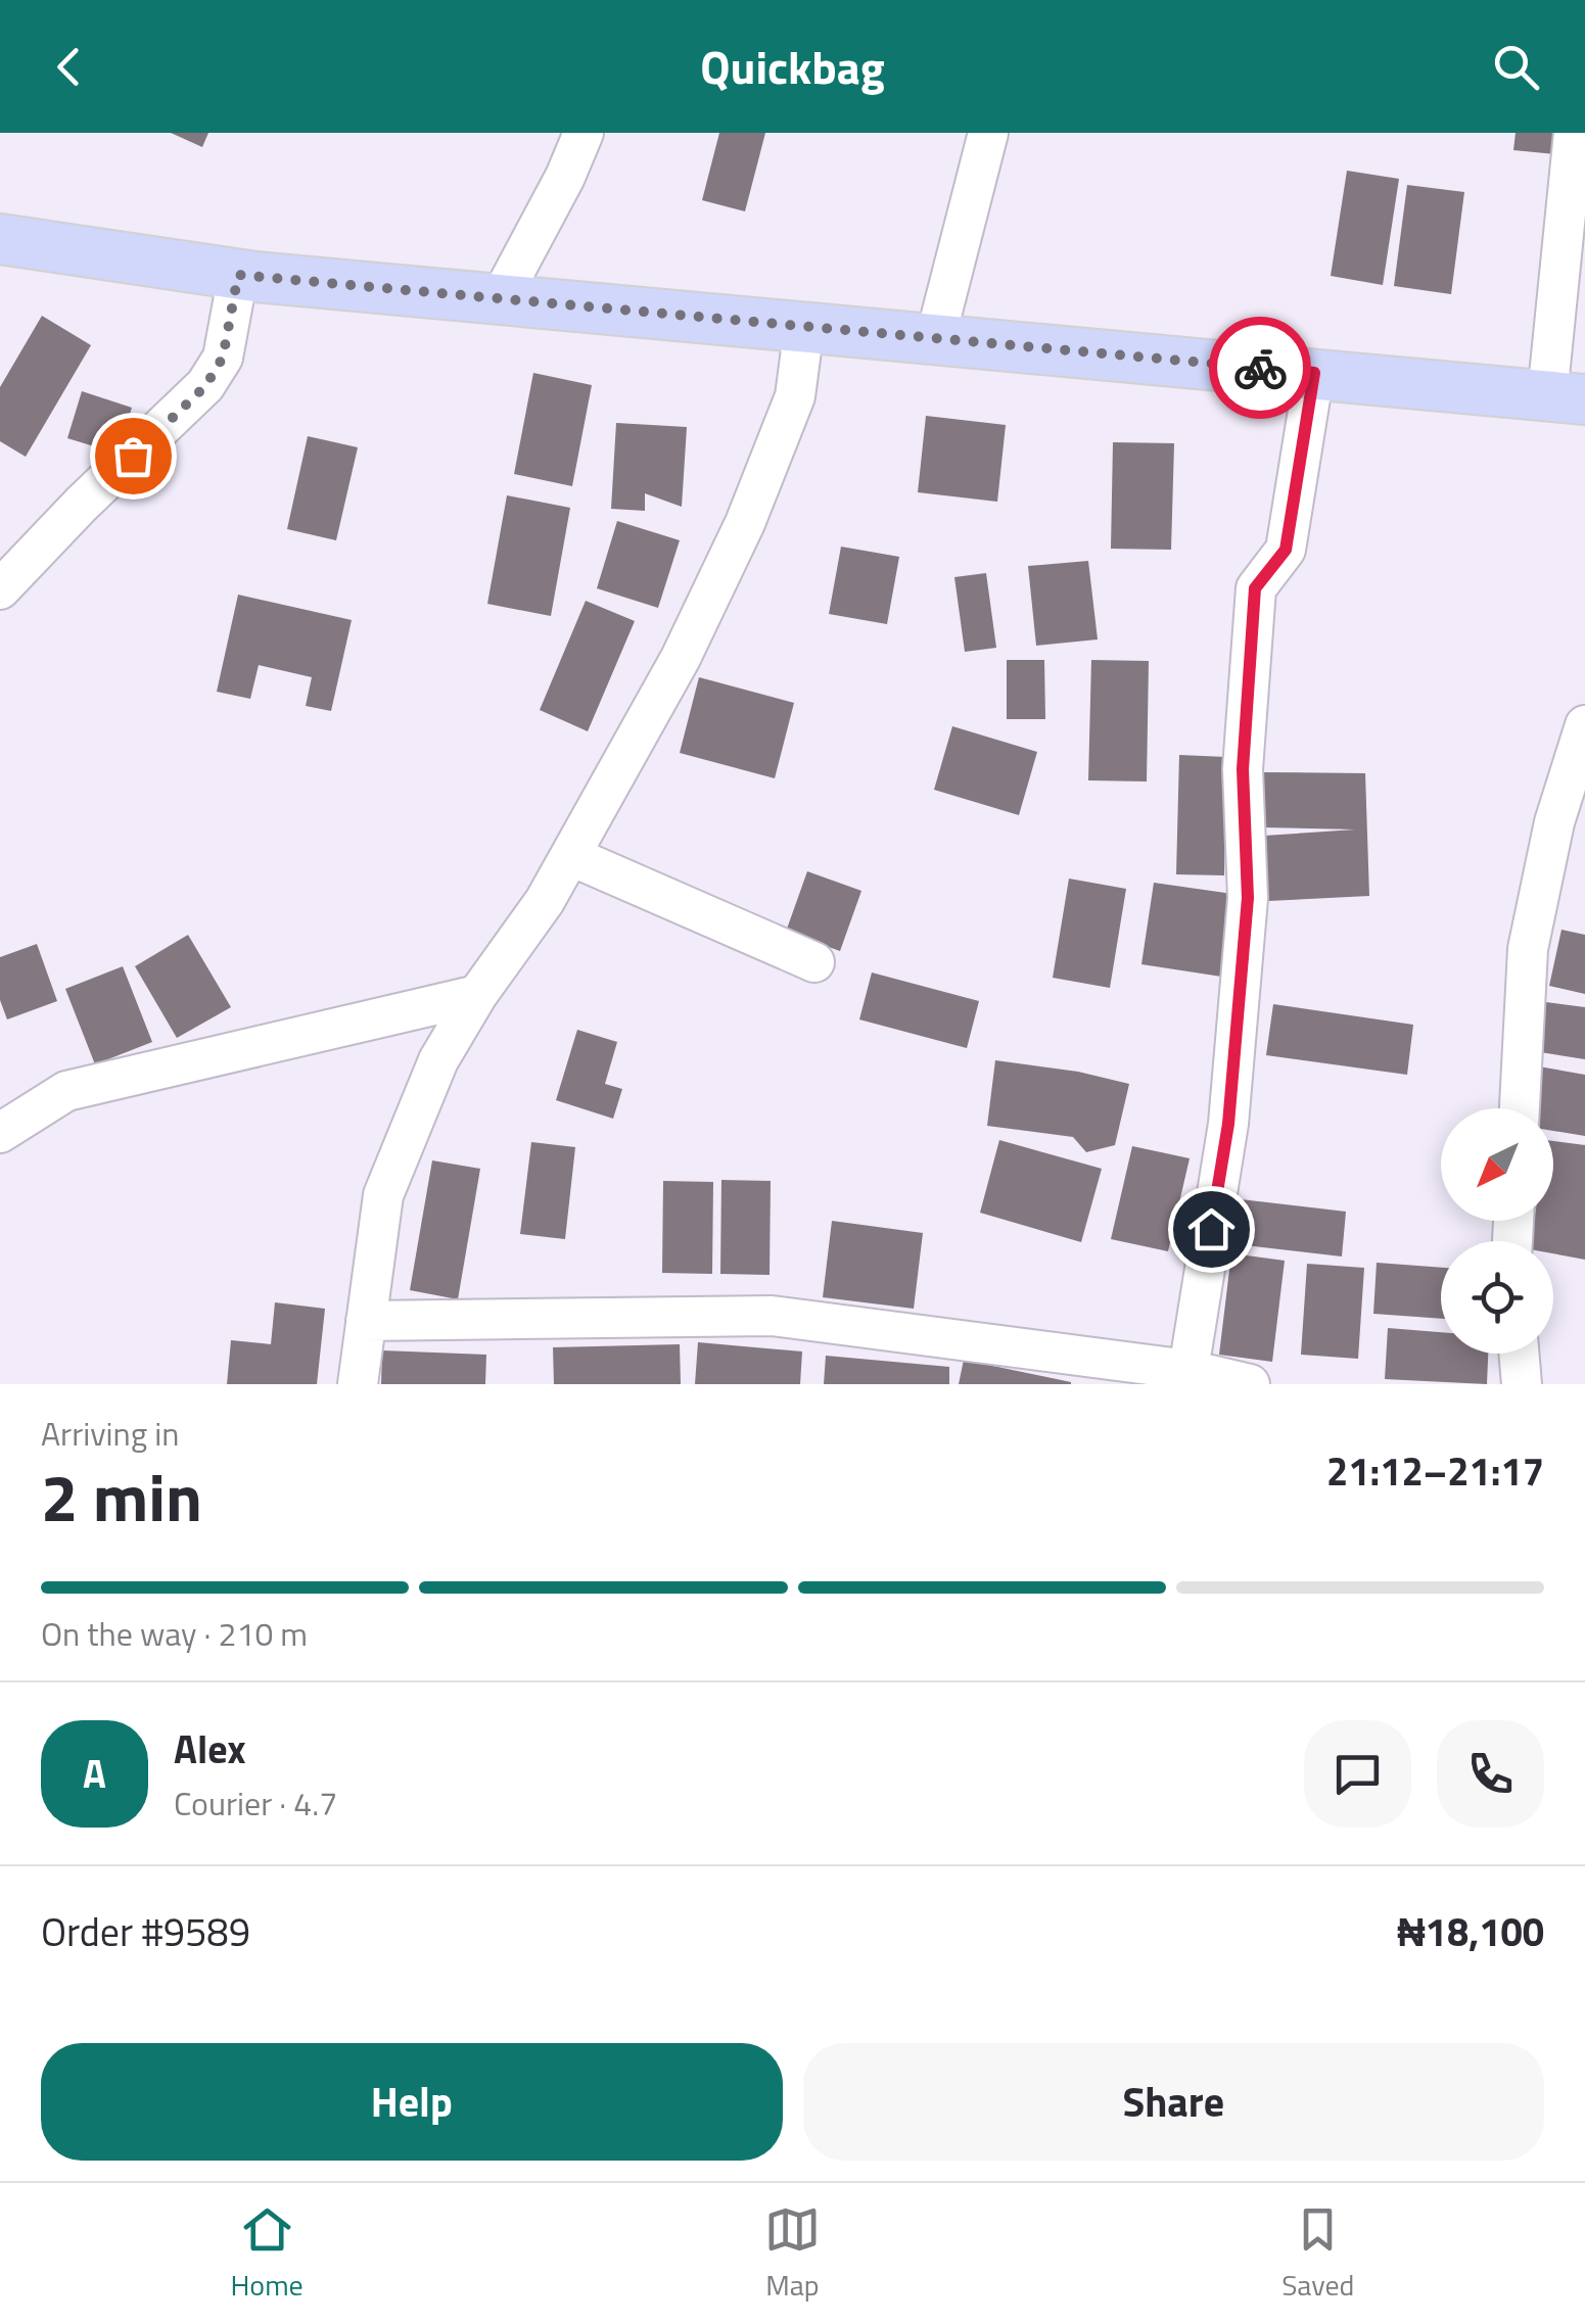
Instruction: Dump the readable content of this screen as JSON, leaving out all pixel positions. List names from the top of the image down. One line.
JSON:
{"north":"bottom left","page":{"header":"Quickbag","heading":["2 min","Arriving in","21:12–21:17"],"panel":["Alex","Courier · 4.7","Order #9589","₦18,100"],"bar":"On the way · 210 m","round":"A","buttons":["Help","Share"],"tabs":["Home","Map","Saved"]}}
